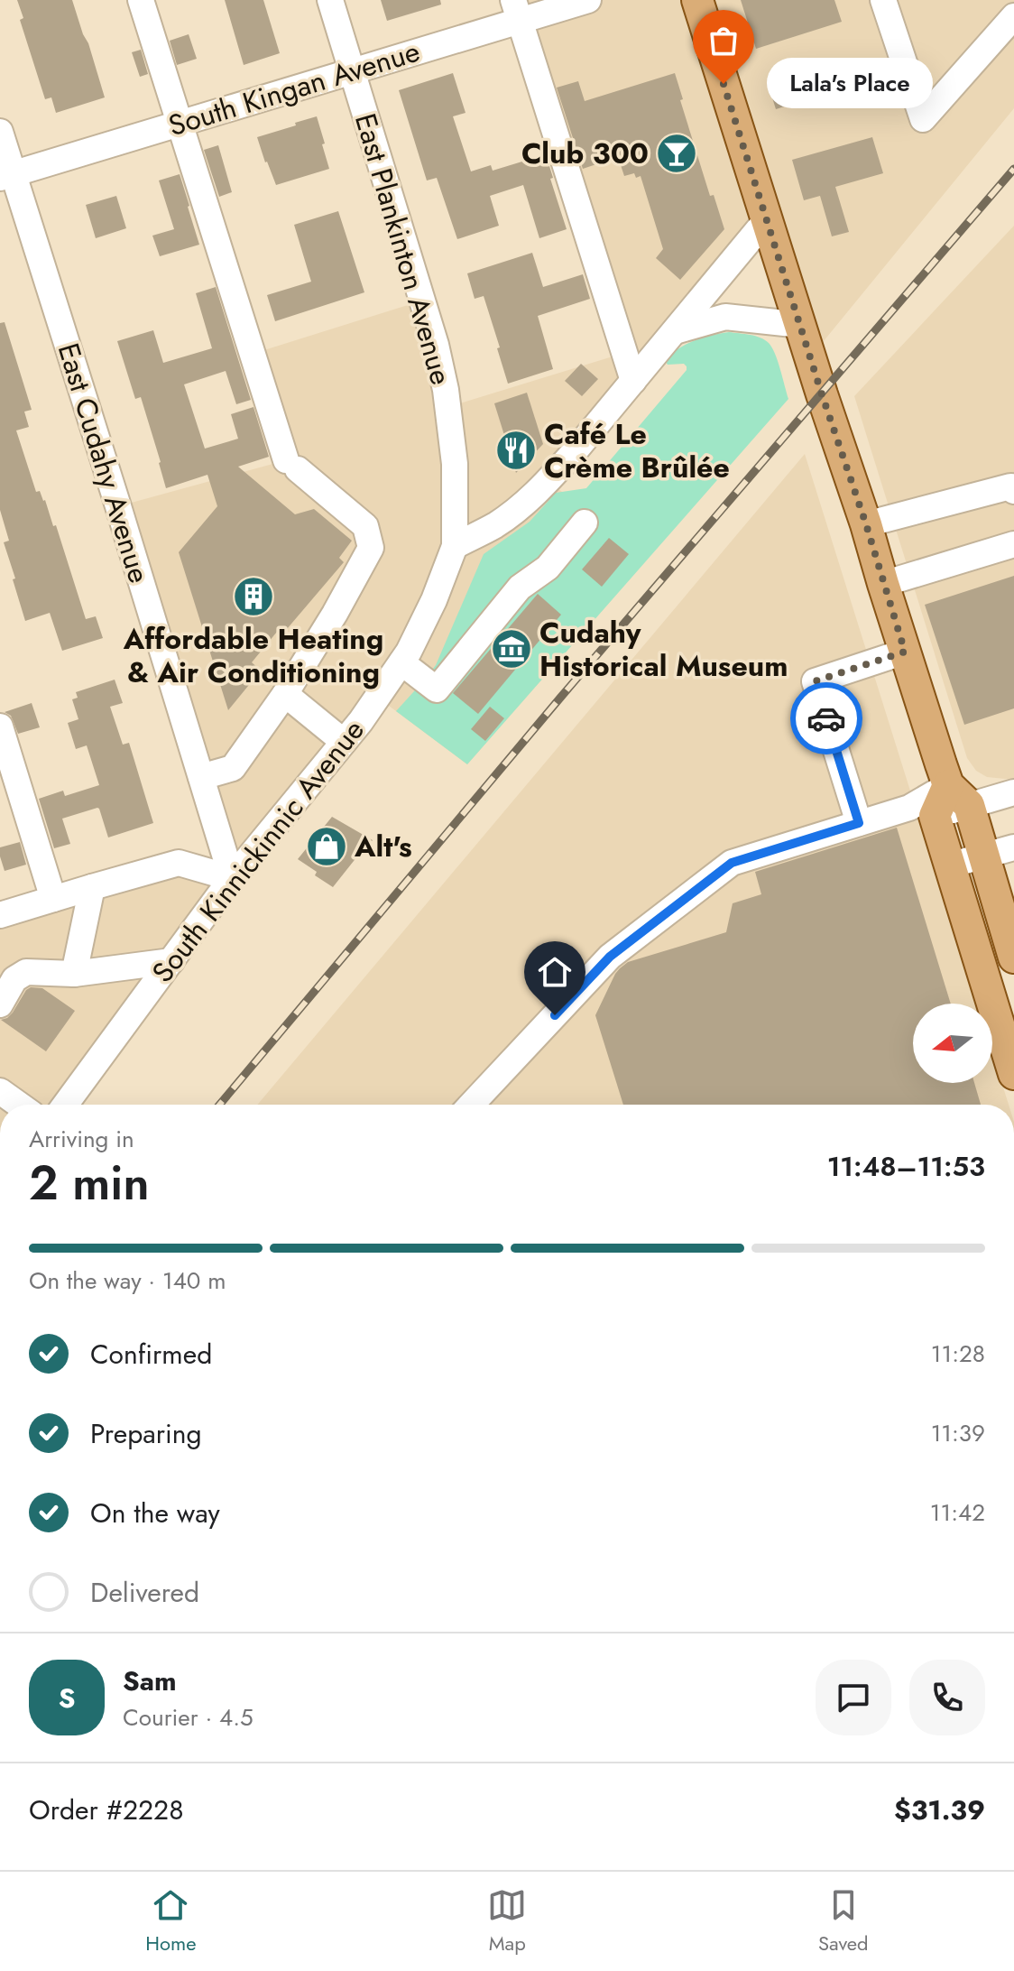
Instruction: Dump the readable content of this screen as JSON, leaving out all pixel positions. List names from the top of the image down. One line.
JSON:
{"streets":{"street":["South Kingan Avenue","East Plankinton Avenue","East Cudahy Avenue","South Kinnickinnic Avenue"]},"crossings":[["South Kingan Avenue","East Plankinton Avenue"],["South Kingan Avenue","East Cudahy Avenue"],["East Plankinton Avenue","South Kinnickinnic Avenue"],["East Cudahy Avenue","South Kinnickinnic Avenue"]],"places":{"other":["Lala's Place"],"bar":["Club 300"],"restaurant":["Café Le Crème Brûlée"],"building":["Affordable Heating & Air Conditioning"],"museum":["Cudahy Historical Museum"],"shop":["Alt's"]},"north":"left","page":{"bubble":"Lala's Place","heading":["2 min","Arriving in","11:48–11:53"],"panel":["Sam","Courier · 4.5","Order #2228","$31.39"],"bar":"On the way · 140 m","list":[["Confirmed","11:28"],["Preparing","11:39"],["On the way","11:42"],"Delivered"],"round":"S","tabs":["Home","Map","Saved"]}}
